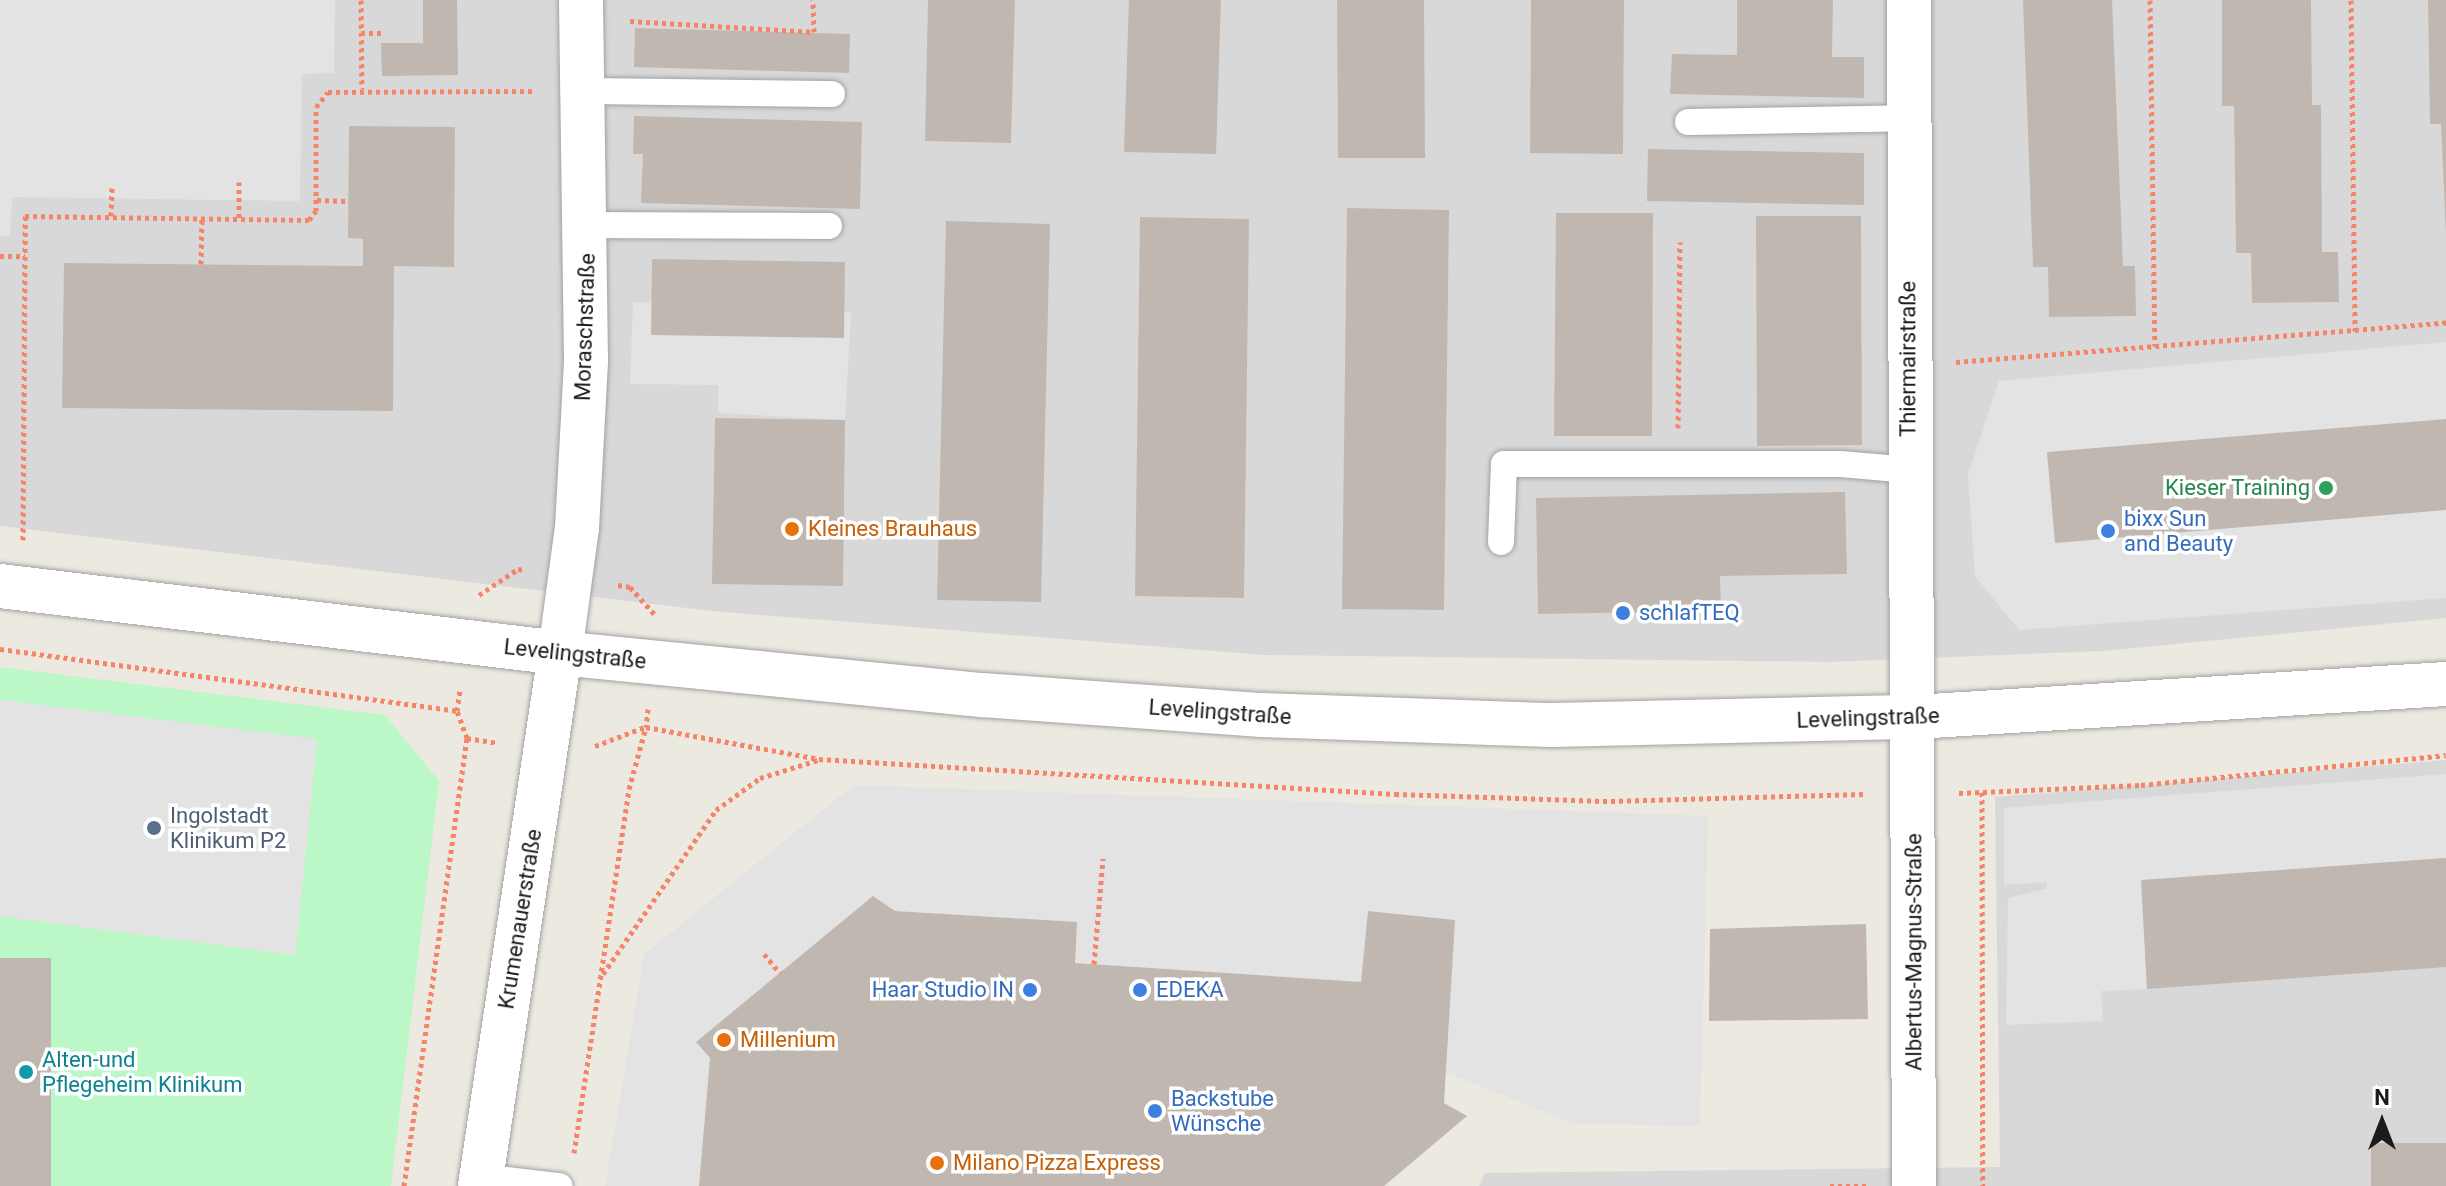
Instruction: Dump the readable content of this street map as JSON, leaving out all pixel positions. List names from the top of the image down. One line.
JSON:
{"streets":{"street":["Moraschstraße","Thiermairstraße","Levelingstraße","Krumenauerstraße","Albertus-Magnus-Straße"]},"crossings":[["Moraschstraße","Levelingstraße"],["Moraschstraße","Krumenauerstraße"],["Thiermairstraße","Levelingstraße"],["Thiermairstraße","Albertus-Magnus-Straße"],["Levelingstraße","Krumenauerstraße"],["Levelingstraße","Albertus-Magnus-Straße"]],"places":["Kieser Training","Kleines Brauhaus","bixx Sun and Beauty","schlafTEQ","Ingolstadt Klinikum P2","Haar Studio IN","EDEKA","Millenium","Alten-und Pflegeheim Klinikum","Backstube Wünsche","Milano Pizza Express"],"north":"top"}
